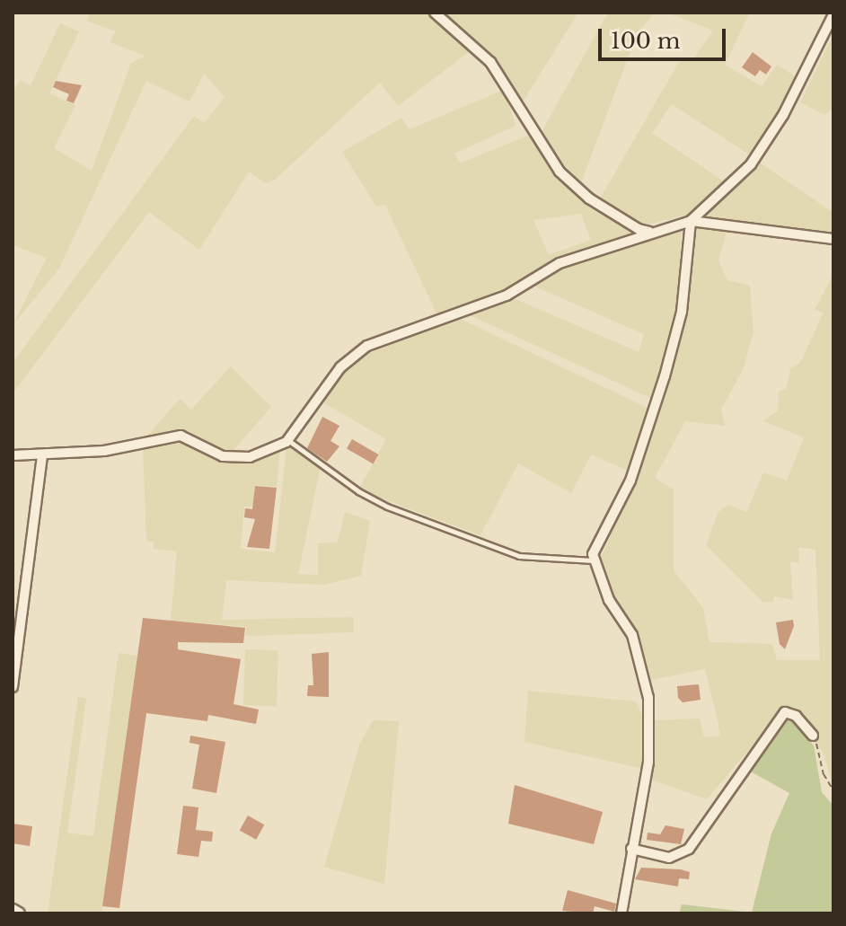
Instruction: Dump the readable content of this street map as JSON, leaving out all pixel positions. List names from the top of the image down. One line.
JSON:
{"scale_bar":"100 m"}
